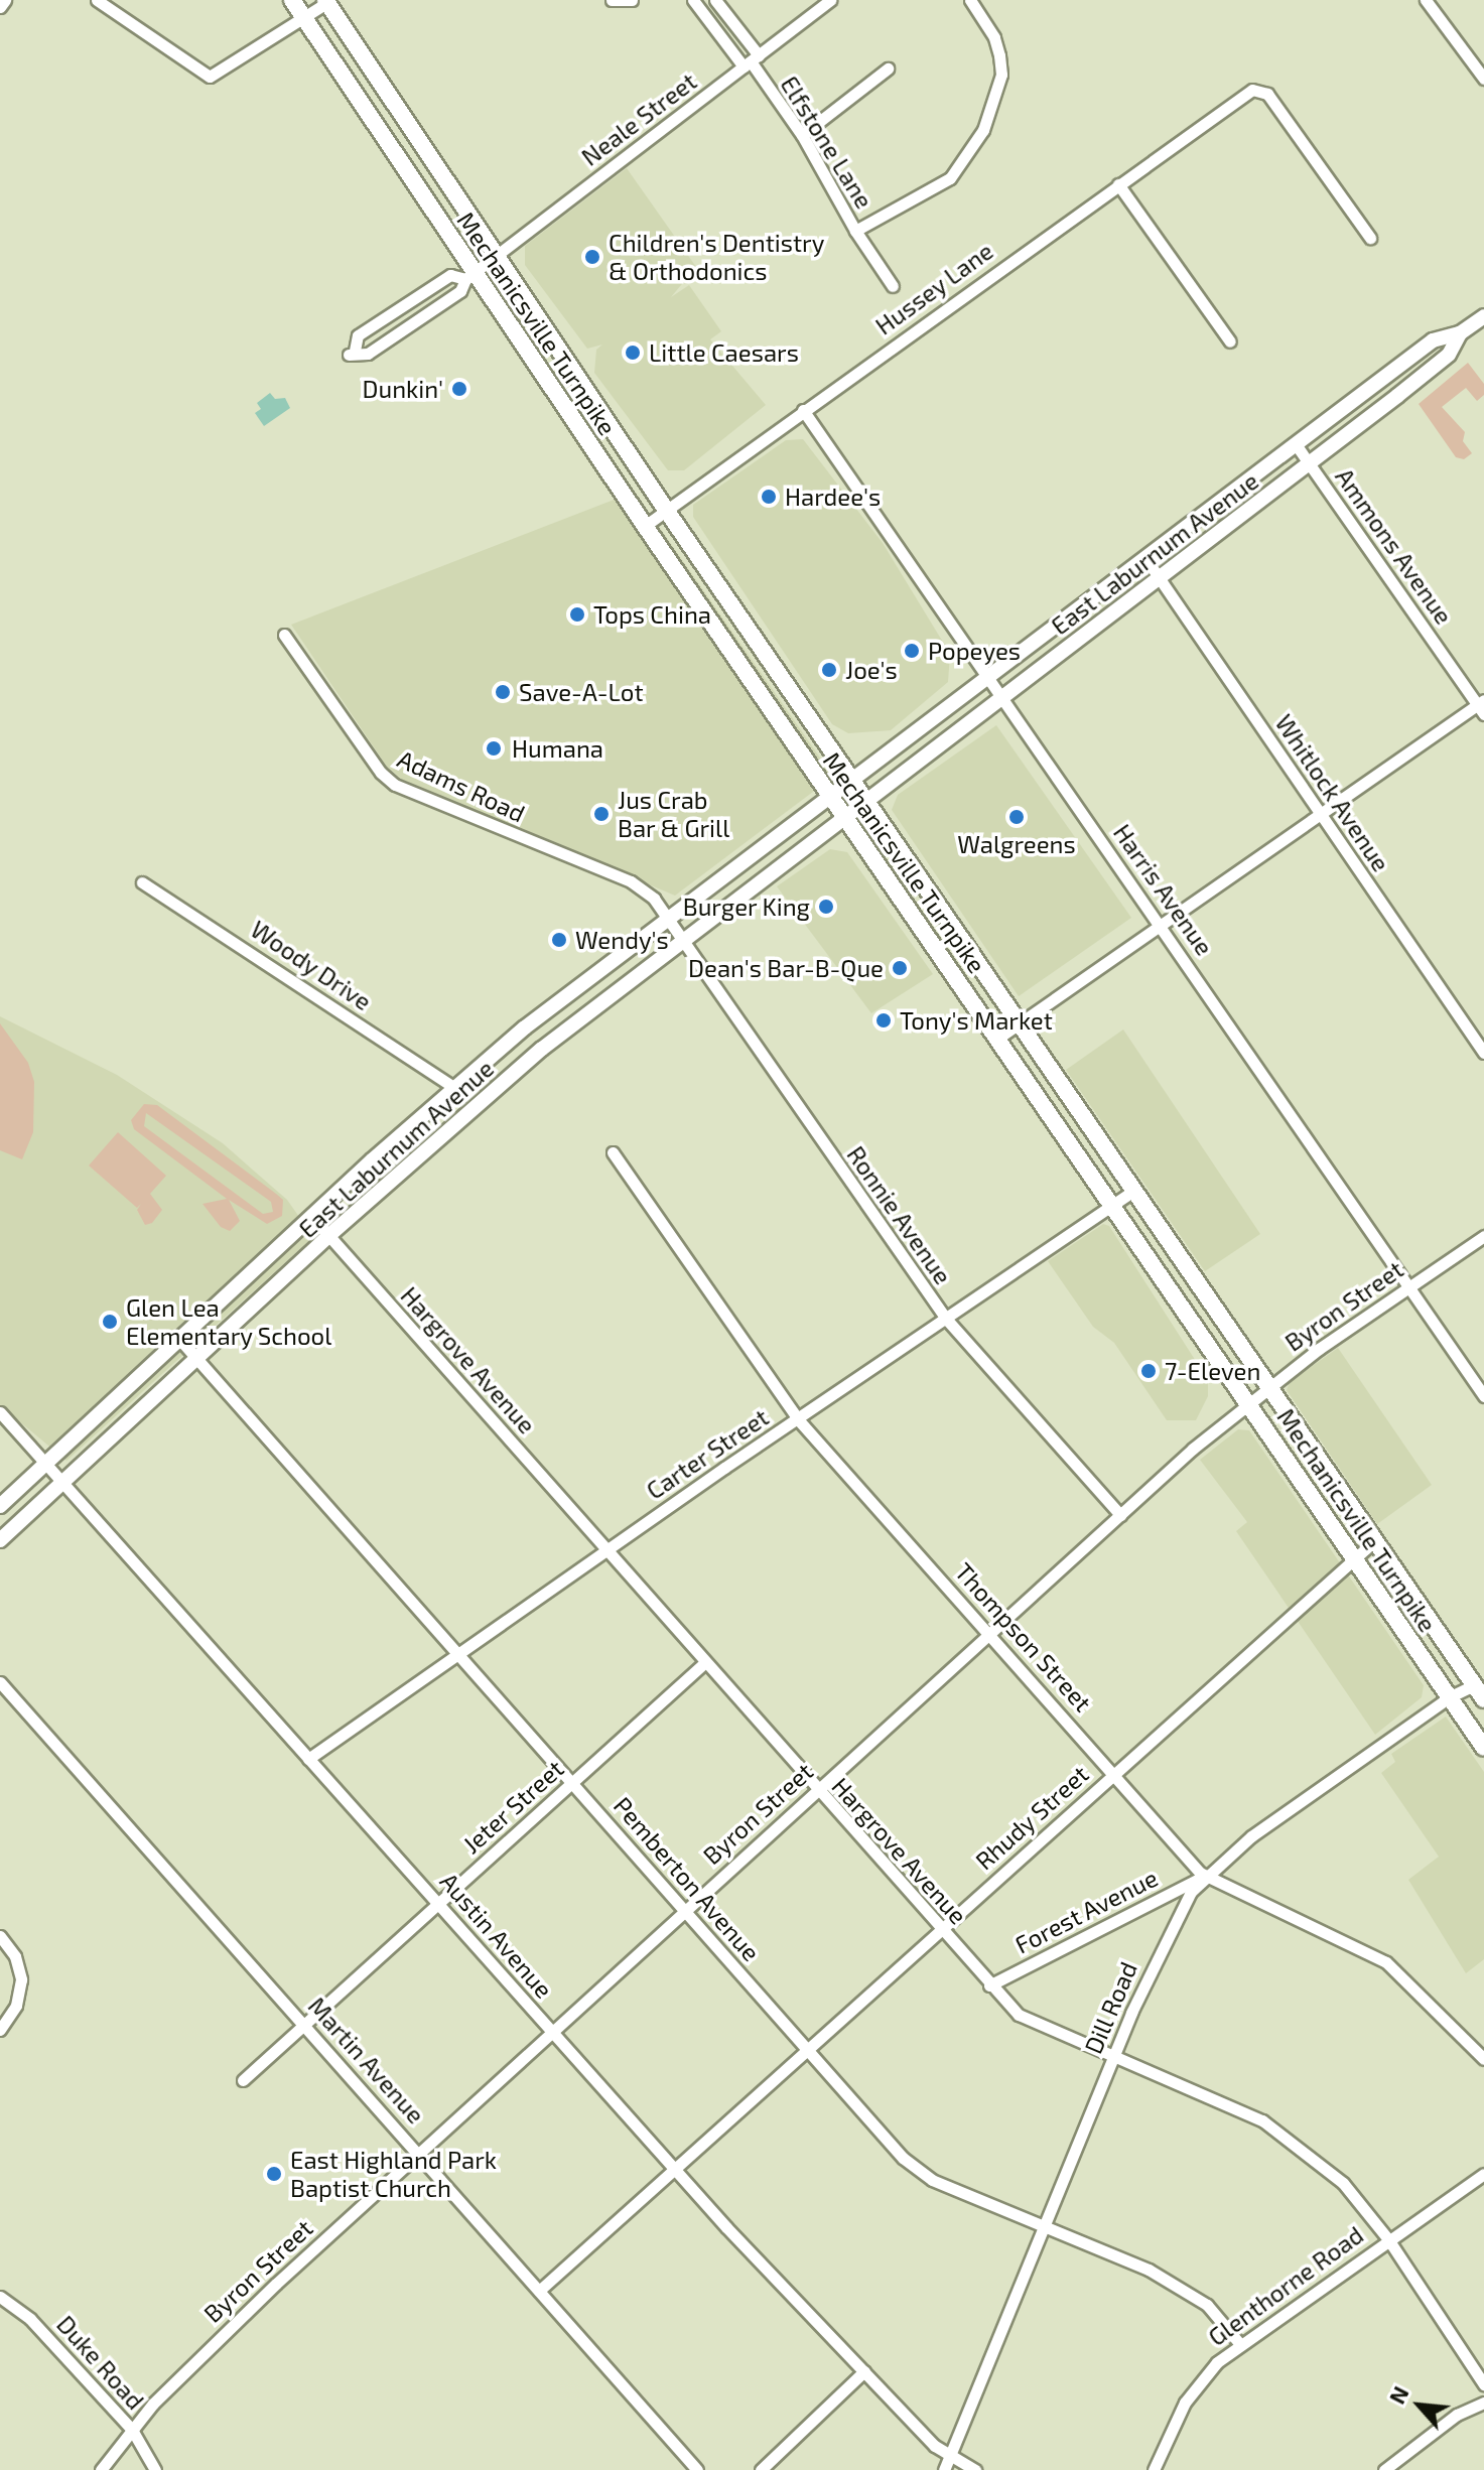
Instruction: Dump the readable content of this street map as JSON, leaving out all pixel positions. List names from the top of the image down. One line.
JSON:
{"streets":{"highway":["Mechanicsville Turnpike"],"main road":["East Laburnum Avenue"],"street":["Neale Street","Elfstone Lane","Hussey Lane","Ammons Avenue","Adams Road","Whitlock Avenue","Harris Avenue","Woody Drive","Ronnie Avenue","Byron Street","Hargrove Avenue","Carter Street","Thompson Street","Jeter Street","Rhudy Street","Pemberton Avenue","Forest Avenue","Austin Avenue","Dill Road","Martin Avenue","Glenthorne Road","Duke Road"]},"crossings":[["Neale Street","Elfstone Lane"],["Neale Street","Mechanicsville Turnpike"],["Hussey Lane","Mechanicsville Turnpike"],["Hussey Lane","Harris Avenue"],["Mechanicsville Turnpike","East Laburnum Avenue"],["Mechanicsville Turnpike","Byron Street"],["Mechanicsville Turnpike","Carter Street"],["Mechanicsville Turnpike","Rhudy Street"],["Mechanicsville Turnpike","Dill Road"],["Ammons Avenue","East Laburnum Avenue"],["East Laburnum Avenue","Adams Road"],["East Laburnum Avenue","Whitlock Avenue"],["East Laburnum Avenue","Harris Avenue"],["East Laburnum Avenue","Woody Drive"],["East Laburnum Avenue","Ronnie Avenue"],["East Laburnum Avenue","Hargrove Avenue"],["East Laburnum Avenue","Pemberton Avenue"],["East Laburnum Avenue","Austin Avenue"],["Adams Road","Ronnie Avenue"],["Harris Avenue","Byron Street"],["Ronnie Avenue","Byron Street"],["Ronnie Avenue","Carter Street"],["Byron Street","Hargrove Avenue"],["Byron Street","Thompson Street"],["Byron Street","Pemberton Avenue"],["Byron Street","Austin Avenue"],["Byron Street","Martin Avenue"],["Byron Street","Duke Road"],["Hargrove Avenue","Carter Street"],["Hargrove Avenue","Jeter Street"],["Hargrove Avenue","Rhudy Street"],["Hargrove Avenue","Forest Avenue"],["Hargrove Avenue","Dill Road"],["Hargrove Avenue","Glenthorne Road"],["Carter Street","Thompson Street"],["Carter Street","Pemberton Avenue"],["Carter Street","Austin Avenue"],["Thompson Street","Rhudy Street"],["Thompson Street","Forest Avenue"],["Thompson Street","Dill Road"],["Jeter Street","Pemberton Avenue"],["Jeter Street","Austin Avenue"],["Jeter Street","Martin Avenue"],["Rhudy Street","Pemberton Avenue"],["Rhudy Street","Austin Avenue"],["Rhudy Street","Martin Avenue"],["Pemberton Avenue","Dill Road"],["Pemberton Avenue","Glenthorne Road"],["Forest Avenue","Dill Road"],["Austin Avenue","Dill Road"]],"places":["Children's Dentistry & Orthodonics","Little Caesars","Dunkin'","Hardee's","Tops China","Popeyes","Joe's","Save-A-Lot","Humana","Jus Crab Bar & Grill","Walgreens","Burger King","Wendy's","Dean's Bar-B-Que","Tony's Market","Glen Lea Elementary School","7-Eleven","East Highland Park Baptist Church"],"north":"top left"}
